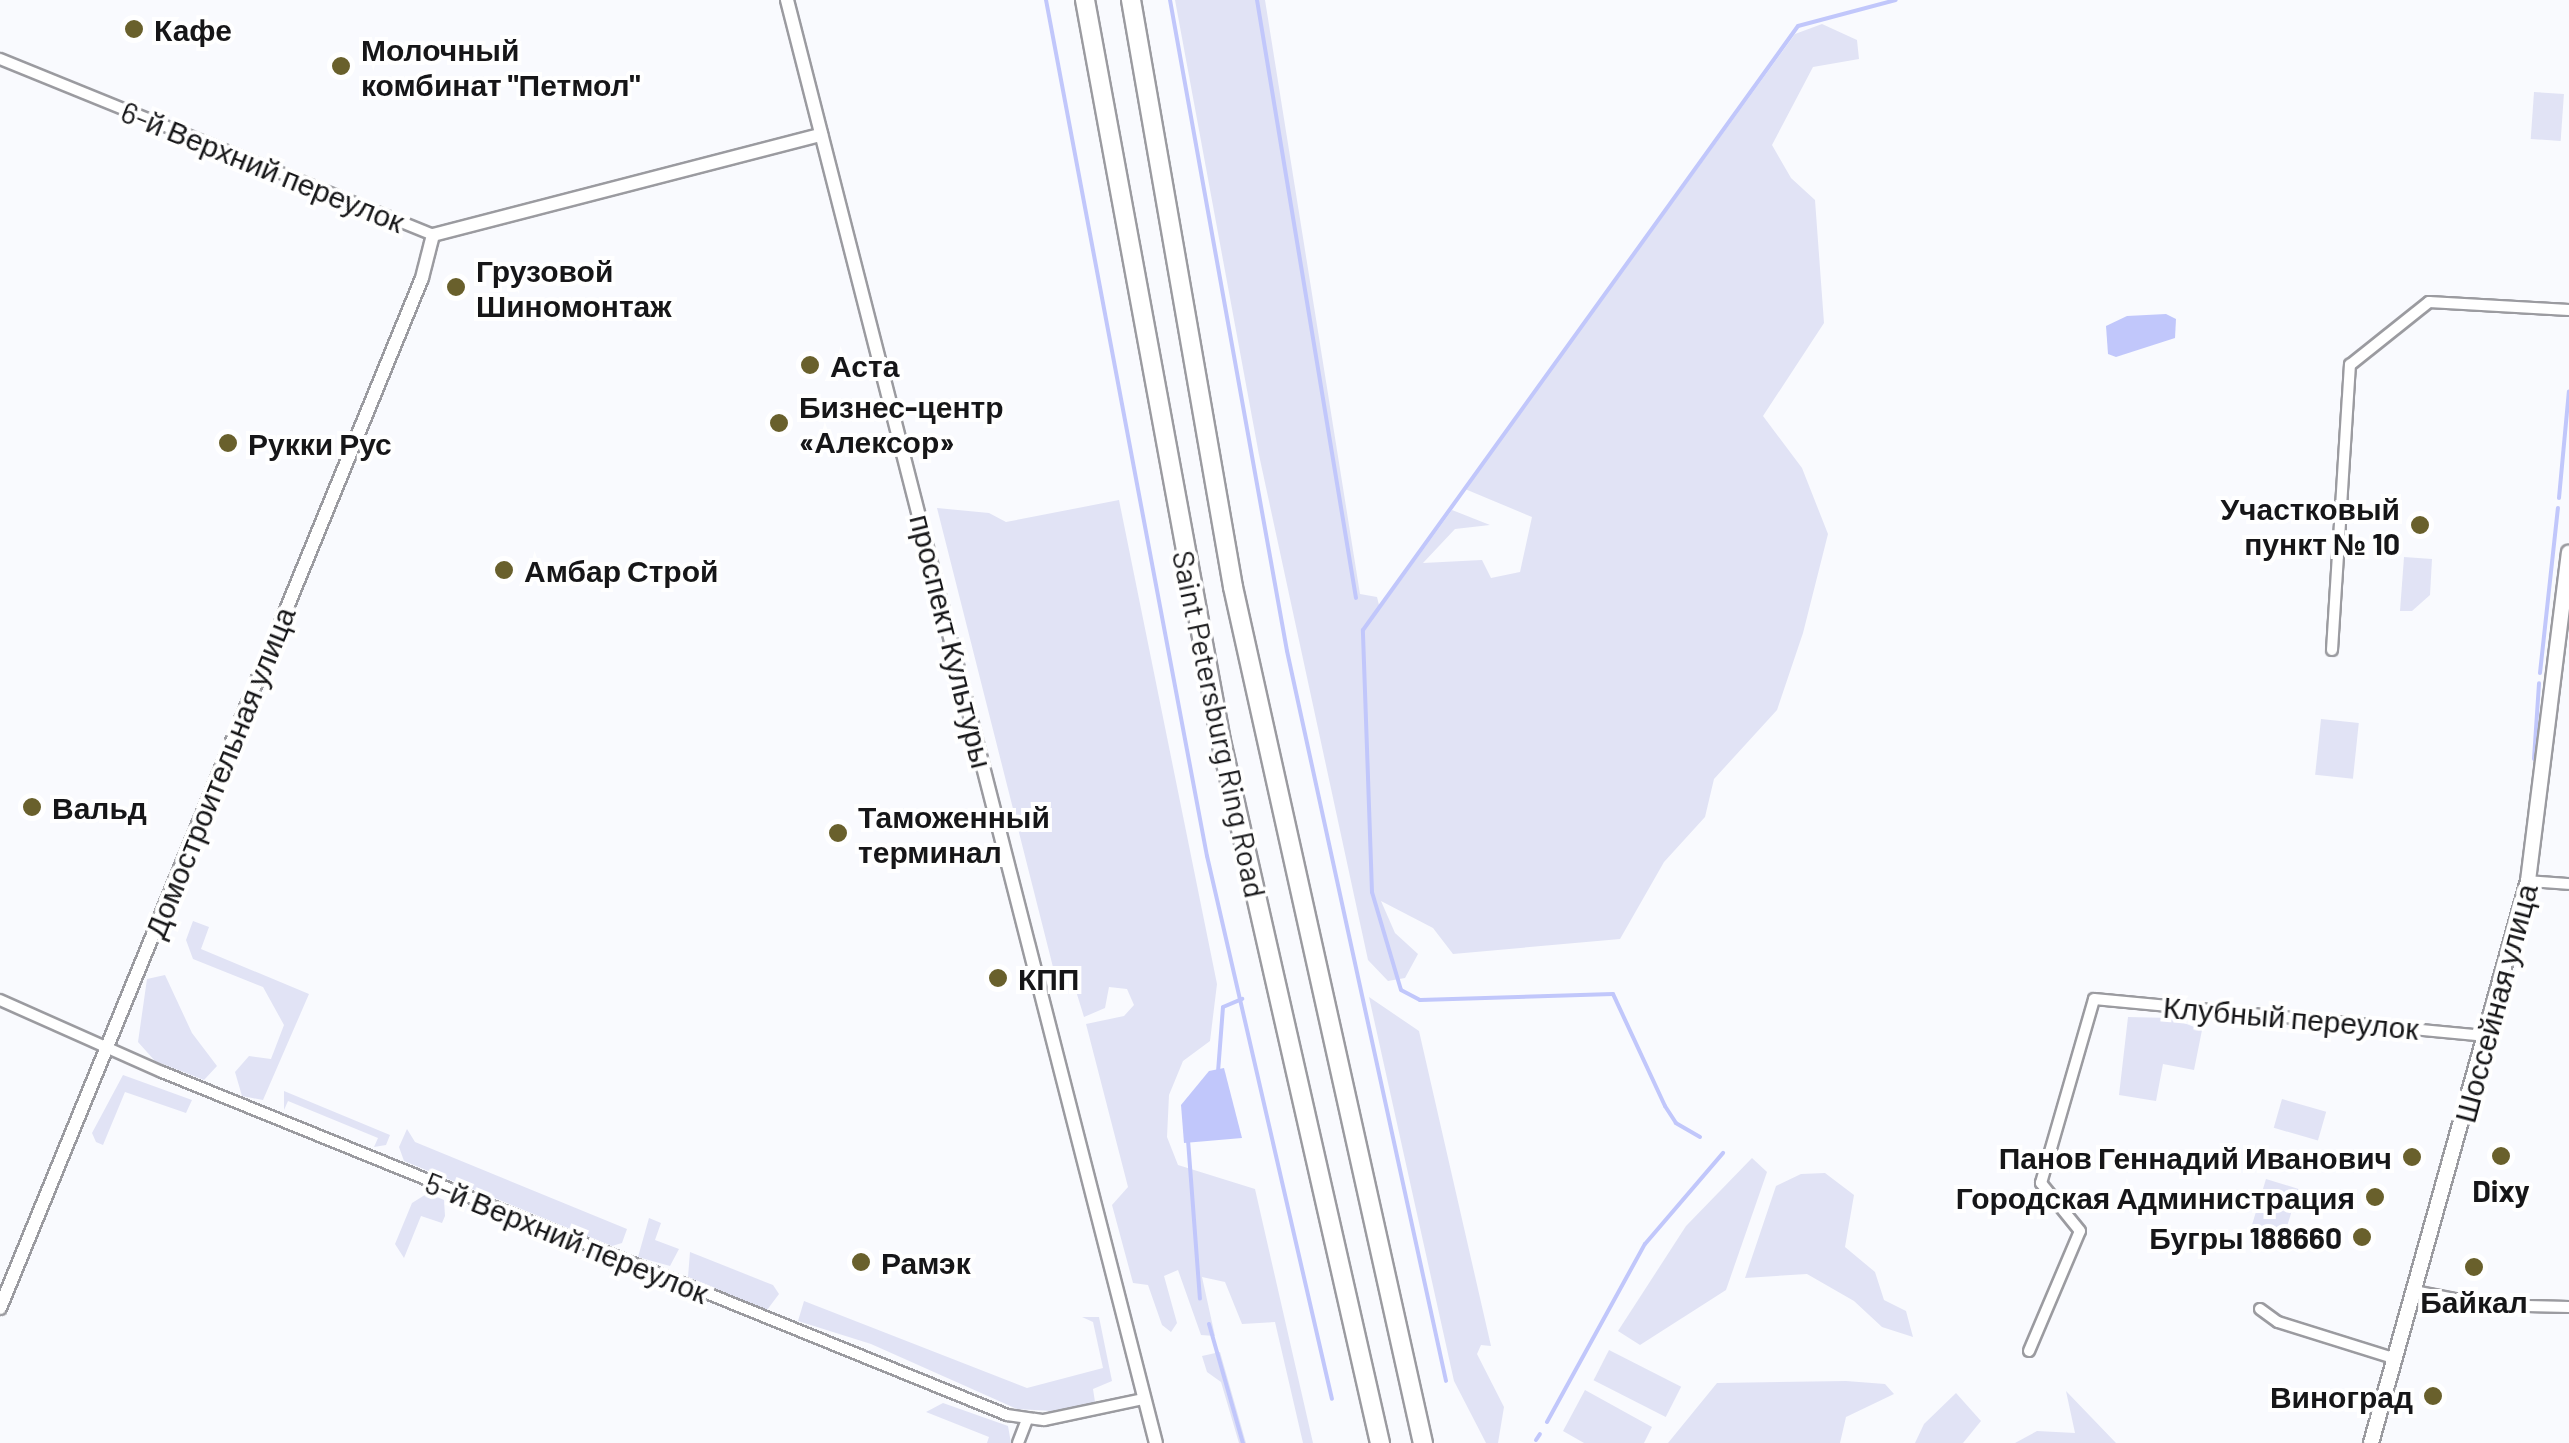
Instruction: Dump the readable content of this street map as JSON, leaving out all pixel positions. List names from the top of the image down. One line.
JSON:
{"streets":{"highway":["Saint Petersburg Ring Road"],"main road":["Шоссейная улица"],"street":["6-й Верхний переулок","проспект Культуры","Домостроительная улица","Клубный переулок","5-й Верхний переулок"]},"crossings":[["6-й Верхний переулок","проспект Культуры"],["6-й Верхний переулок","Домостроительная улица"],["Домостроительная улица","5-й Верхний переулок"],["Шоссейная улица","Клубный переулок"]],"places":["Кафе","Молочный комбинат \"Петмол\"","Грузовой Шиномонтаж","Аста","Бизнес-центр «Алексор»","Рукки Рус","Участковый пункт № 10","Амбар Строй","Вальд","Таможенный терминал","КПП","Dixy","Панов Геннадий Иванович","Городская Администрация","Бугры 188660","Рамэк","Байкал","Виноград"]}
